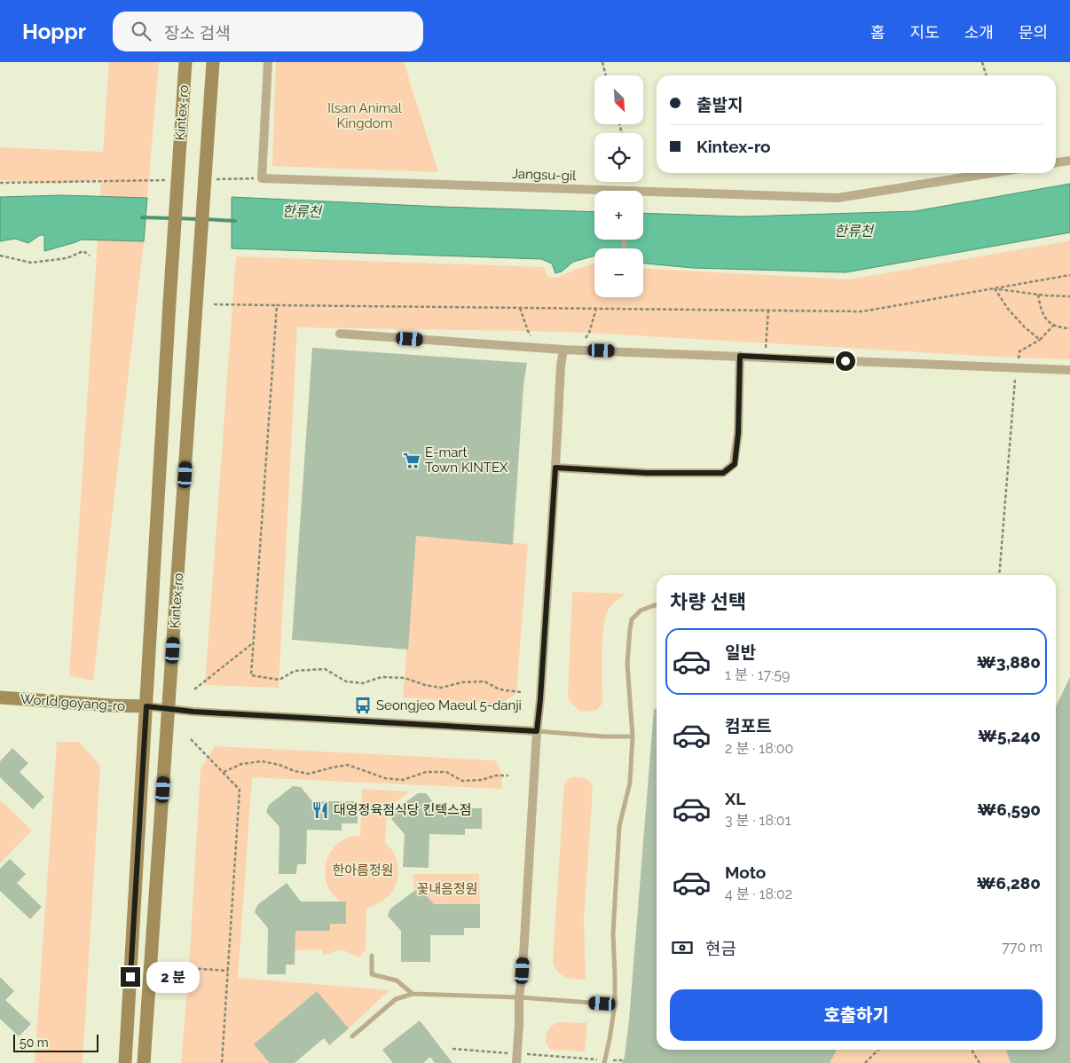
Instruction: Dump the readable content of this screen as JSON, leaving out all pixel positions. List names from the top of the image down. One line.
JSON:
{"streets":{"main road":["Kintex-ro","World goyang-ro"],"street":["Jangsu-gil"]},"crossings":[["Kintex-ro","World goyang-ro"]],"water":["한류천"],"parks":["Ilsan Animal Kingdom","한아름정원","꽃내음정원"],"places":{"supermarket":["E-mart Town KINTEX"],"bus stop":["Seongjeo Maeul 5-danji"],"restaurant":["대영정육점식당 킨텍스점"]},"scale_bar":"50 m","north":"bottom right","page":{"header":"Hoppr","search":"장소 검색","nav":["홈","지도","소개","문의"],"map_buttons":["+","−"],"banner":["출발지","Kintex-ro"],"heading":"차량 선택","list":[{"name":"일반","note":"1 분 · 17:59","value":"₩3,880"},{"name":"컴포트","note":"2 분 · 18:00","value":"₩5,240"},{"name":"XL","note":"3 분 · 18:01","value":"₩6,590"},{"name":"Moto","note":"4 분 · 18:02","value":"₩6,280"}],"pay":["현금","770 m"],"bubble":"2 분","buttons":"호출하기","scale":"50 m"}}
